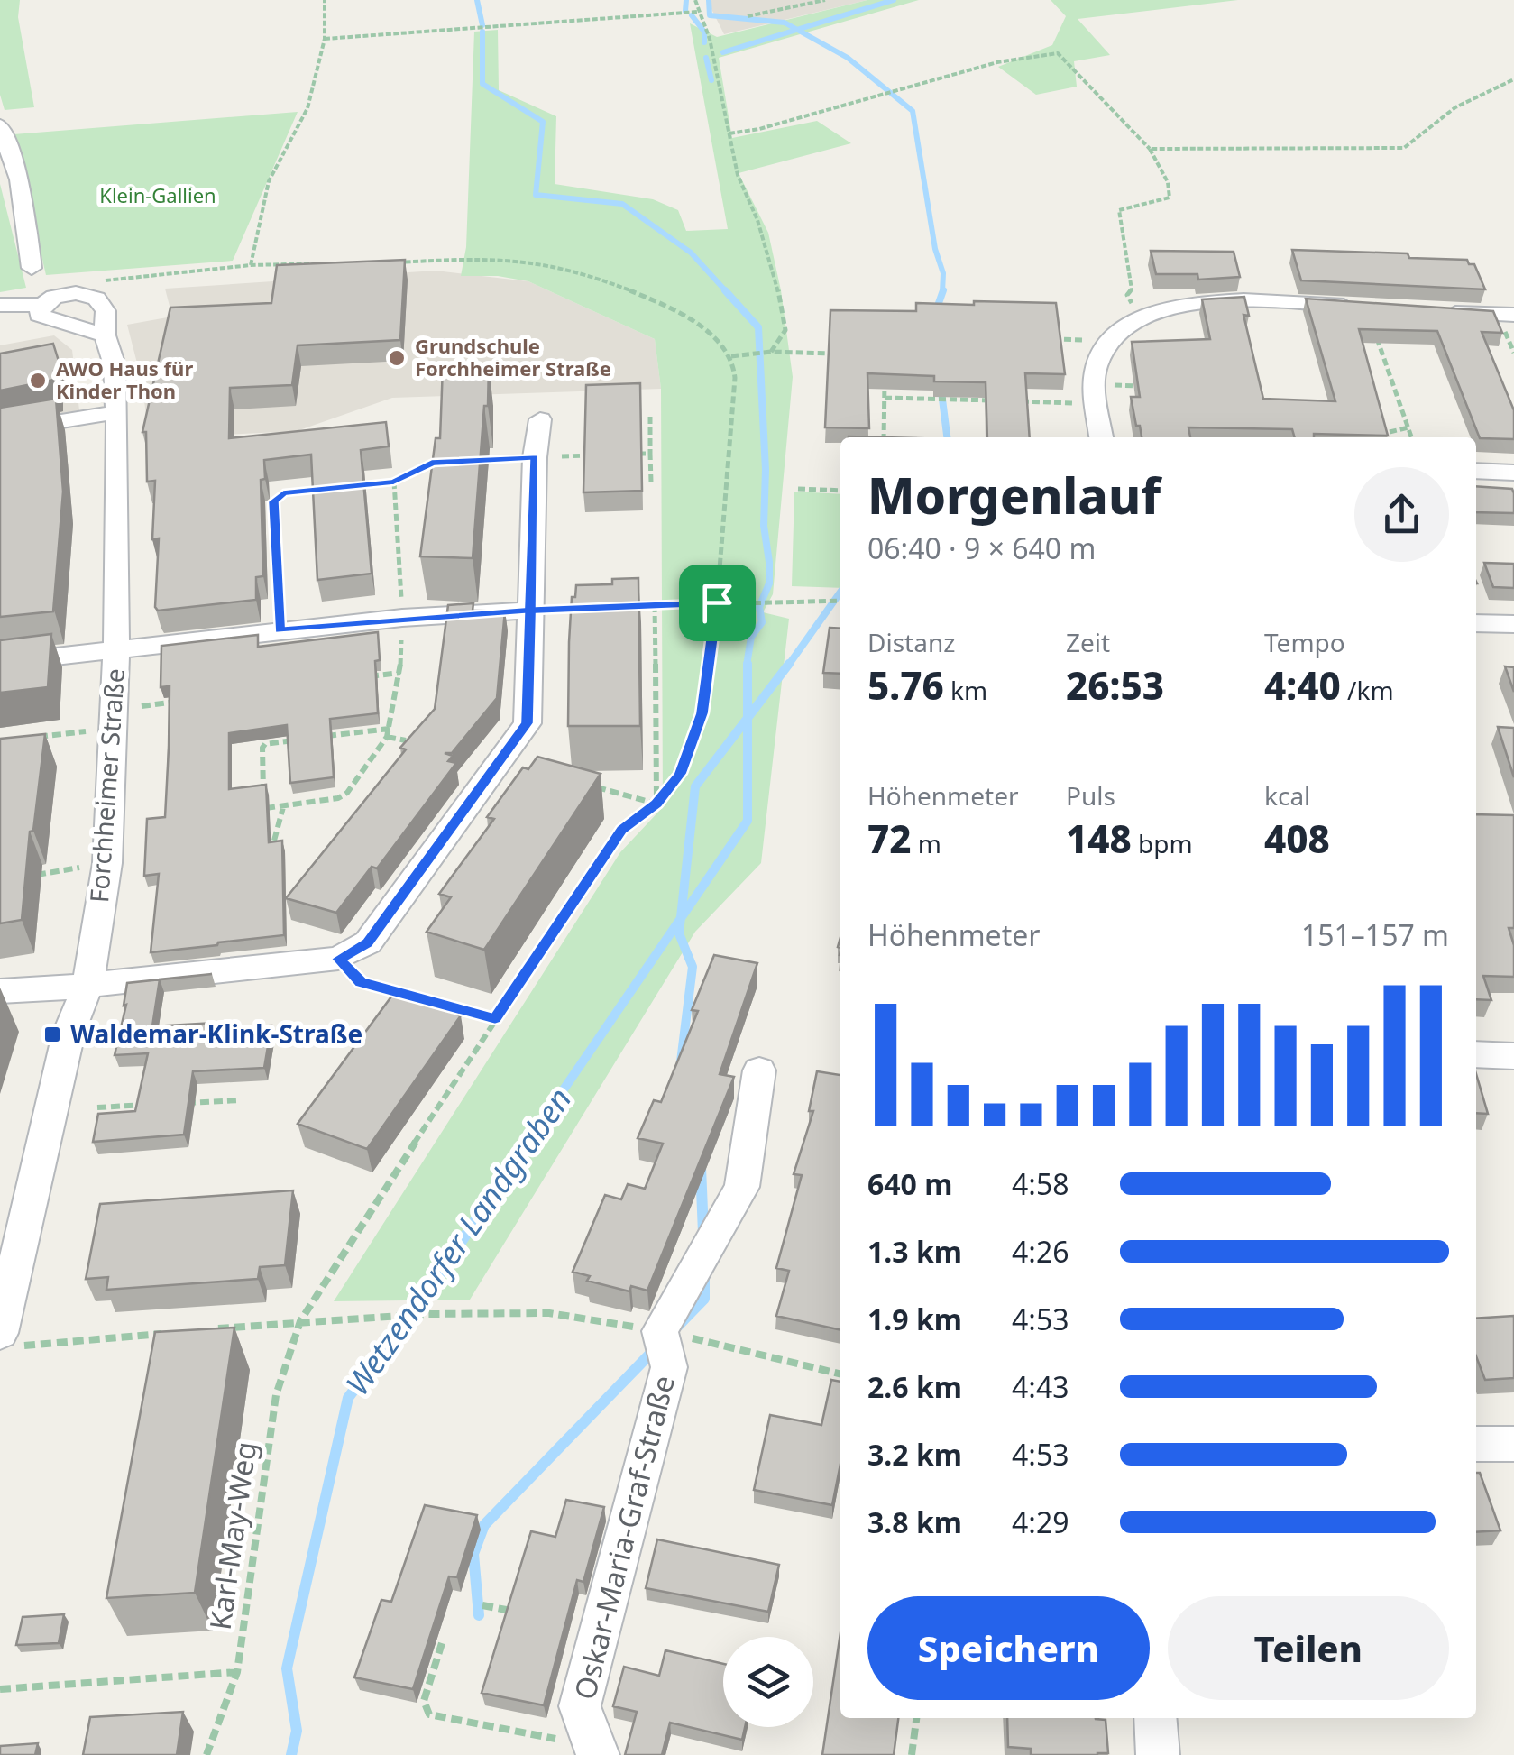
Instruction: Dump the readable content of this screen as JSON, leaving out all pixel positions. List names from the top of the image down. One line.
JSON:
{"streets":{"street":["Forchheimer Straße","Oskar-Maria-Graf-Straße"],"path":["Karl-May-Weg"]},"water":["Wetzendorfer Landgraben"],"parks":["Klein-Gallien"],"places":{"other":["Grundschule Forchheimer Straße","AWO Haus für Kinder Thon"],"transit":["Waldemar-Klink-Straße"]},"page":{"heading":["Morgenlauf","06:40 · 9 × 640 m"],"stats":[["Distanz","5.76 km"],["Zeit","26:53"],["Tempo","4:40 /km"],["Höhenmeter","72 m"],["Puls","148 bpm"],["kcal","408"]],"chart":["Höhenmeter","151–157 m"],"list":[{"name":"640 m","note":"4:58"},{"name":"1.3 km","note":"4:26"},{"name":"1.9 km","note":"4:53"},{"name":"2.6 km","note":"4:43"},{"name":"3.2 km","note":"4:53"},{"name":"3.8 km","note":"4:29"}],"buttons":["Speichern","Teilen"]}}
